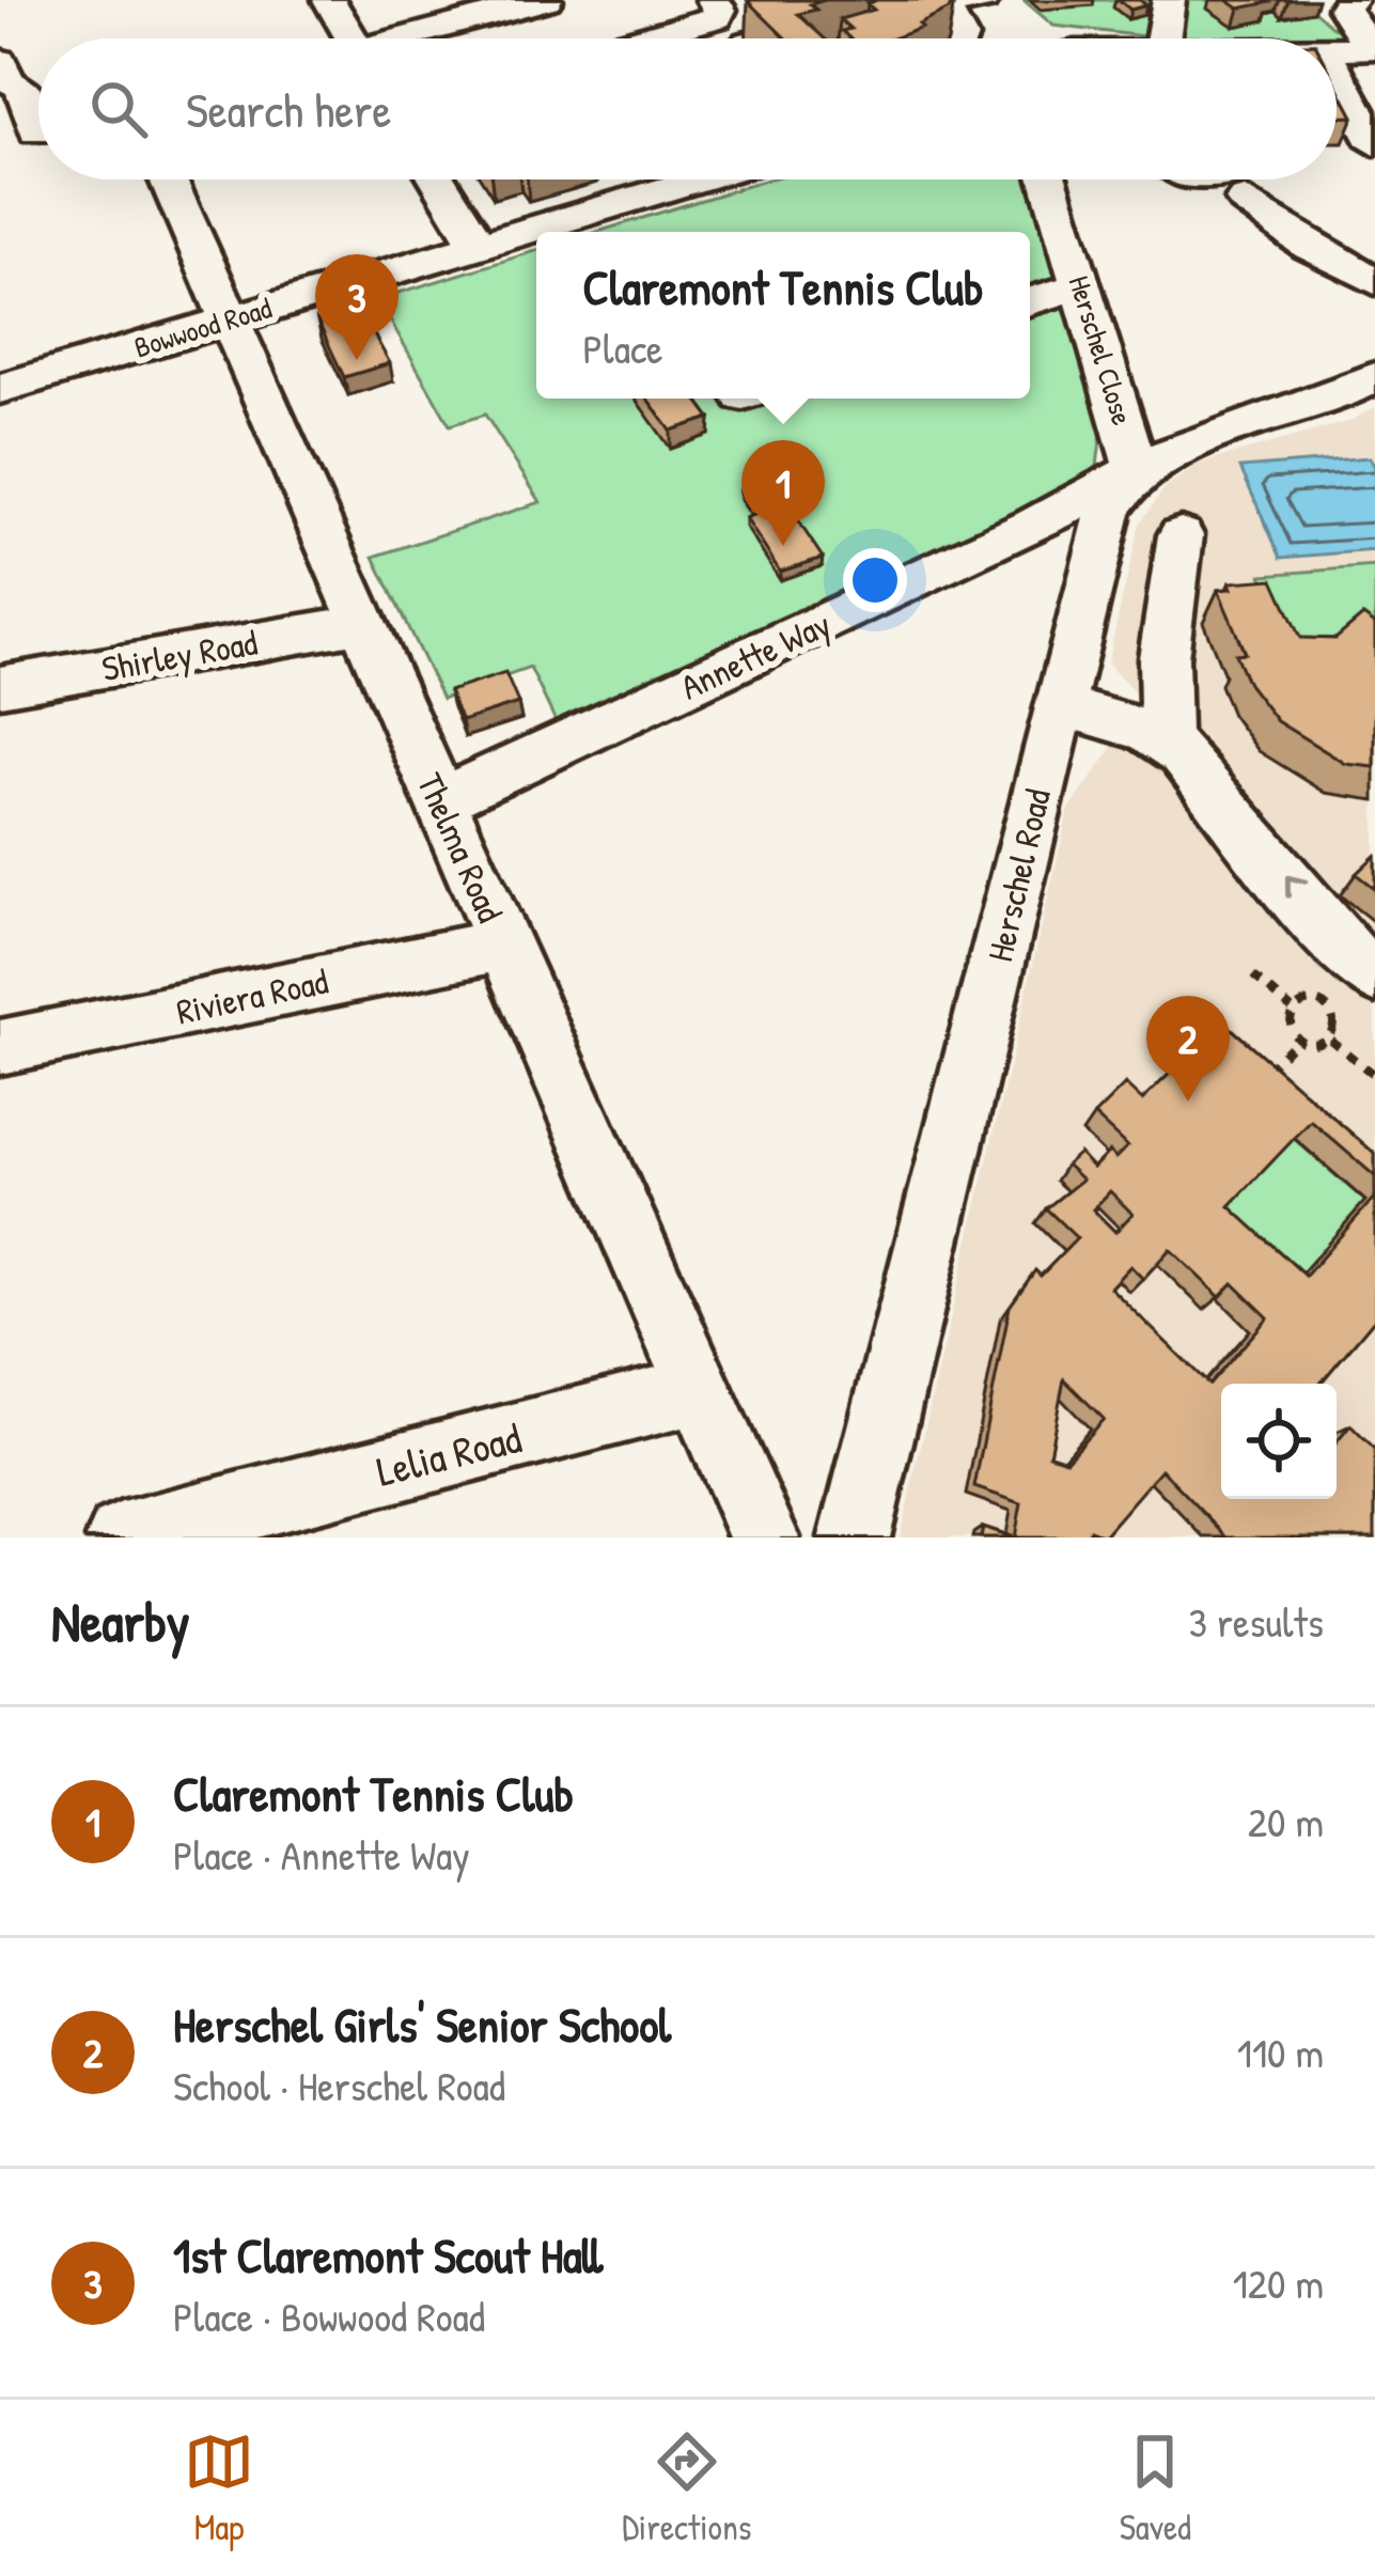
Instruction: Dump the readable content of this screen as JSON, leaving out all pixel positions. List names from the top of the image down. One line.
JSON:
{"streets":{"street":["Bowwood Road","Herschel Close","Shirley Road","Annette Way","Thelma Road","Herschel Road","Riviera Road","Lelia Road"]},"crossings":[["Bowwood Road","Thelma Road"],["Herschel Close","Annette Way"],["Herschel Close","Herschel Road"],["Shirley Road","Thelma Road"],["Annette Way","Thelma Road"],["Annette Way","Herschel Road"],["Thelma Road","Riviera Road"],["Thelma Road","Lelia Road"]],"page":{"search":"Search here","popup":["Claremont Tennis Club","Place"],"pins":["3","1","2"],"heading":["Nearby","3 results"],"list":[{"mark":"1","name":"Claremont Tennis Club","note":"Place · Annette Way","value":"20 m"},{"mark":"2","name":"Herschel Girls' Senior School","note":"School · Herschel Road","value":"110 m"},{"mark":"3","name":"1st Claremont Scout Hall","note":"Place · Bowwood Road","value":"120 m"}],"nav":["Map","Directions","Saved"]}}
